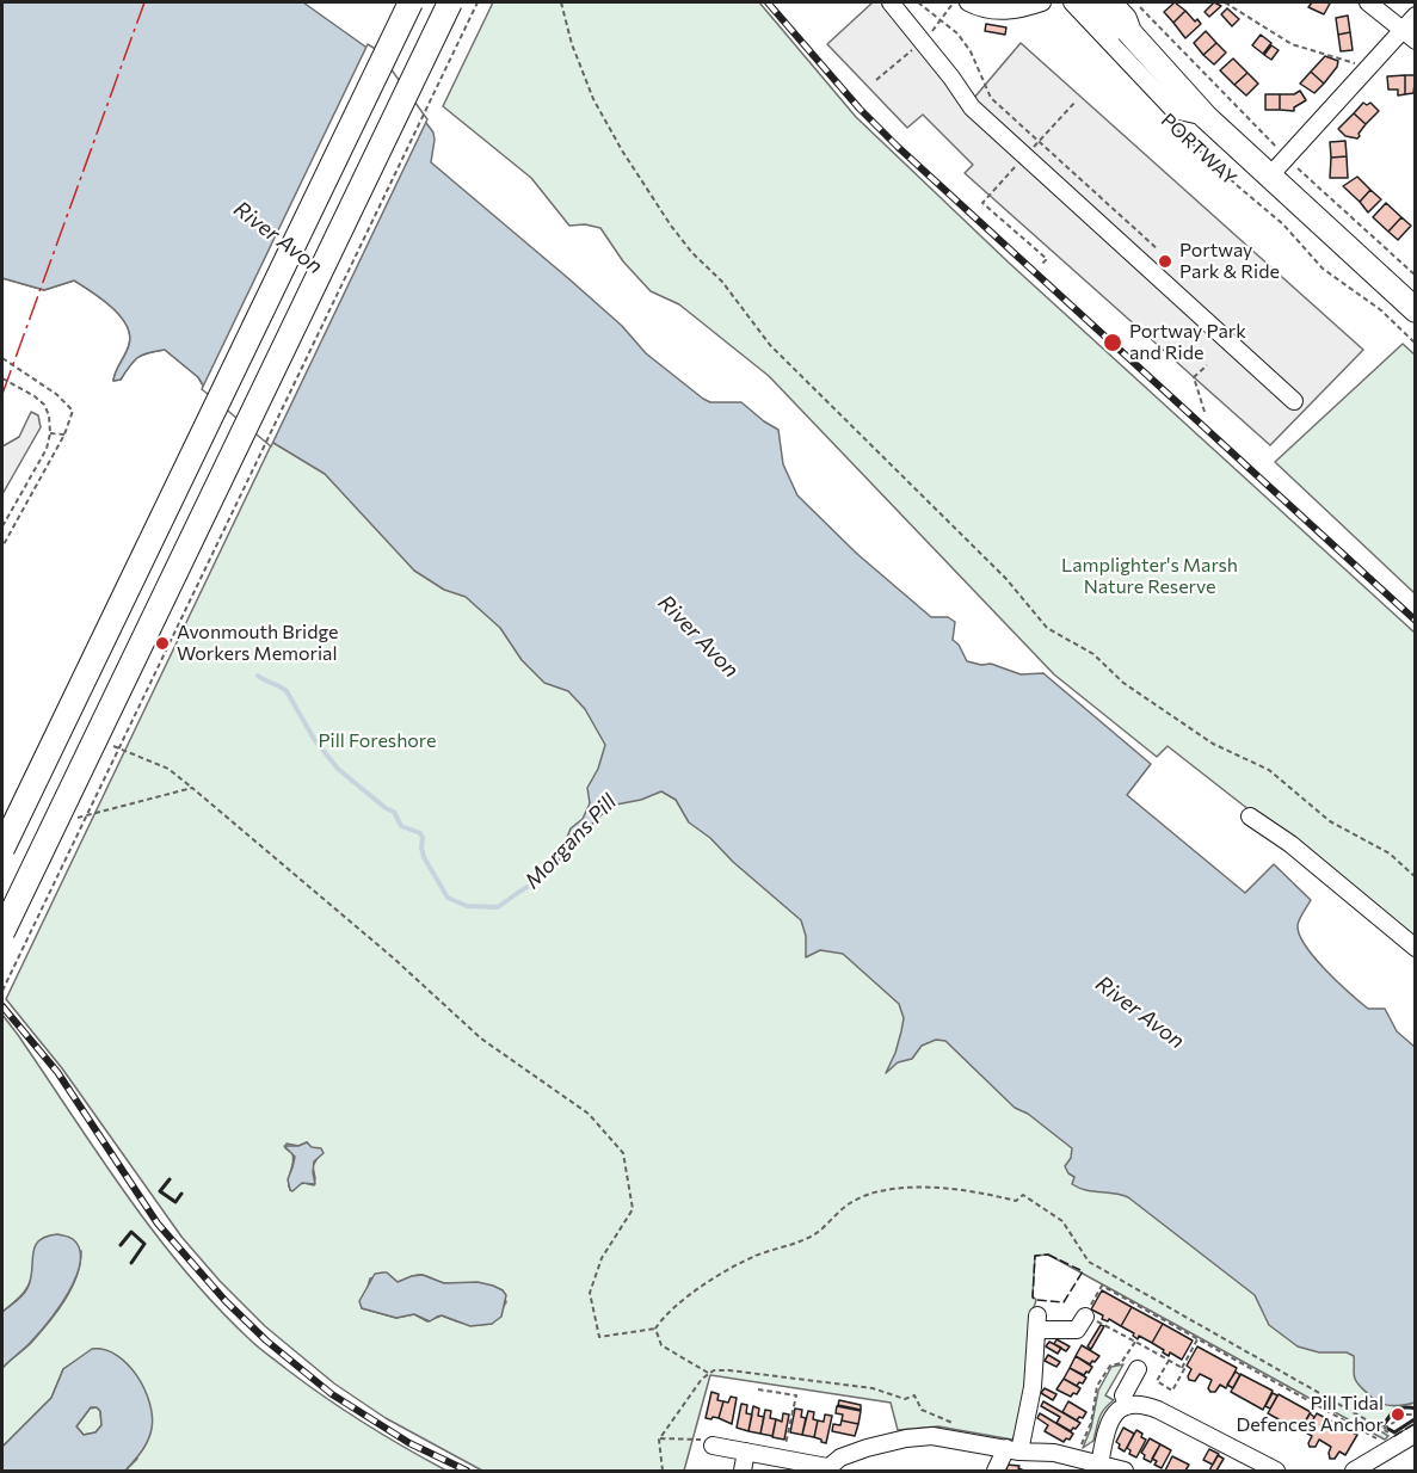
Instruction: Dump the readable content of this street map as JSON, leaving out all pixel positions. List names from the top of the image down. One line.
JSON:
{"streets":{"highway":["PORTWAY"]},"water":["River Avon","Morgans Pill"],"parks":["Lamplighter's Marsh Nature Reserve","Pill Foreshore"],"places":["Portway Park & Ride","Portway Park and Ride","Avonmouth Bridge Workers Memorial","Pill Tidal Defences Anchor"]}
